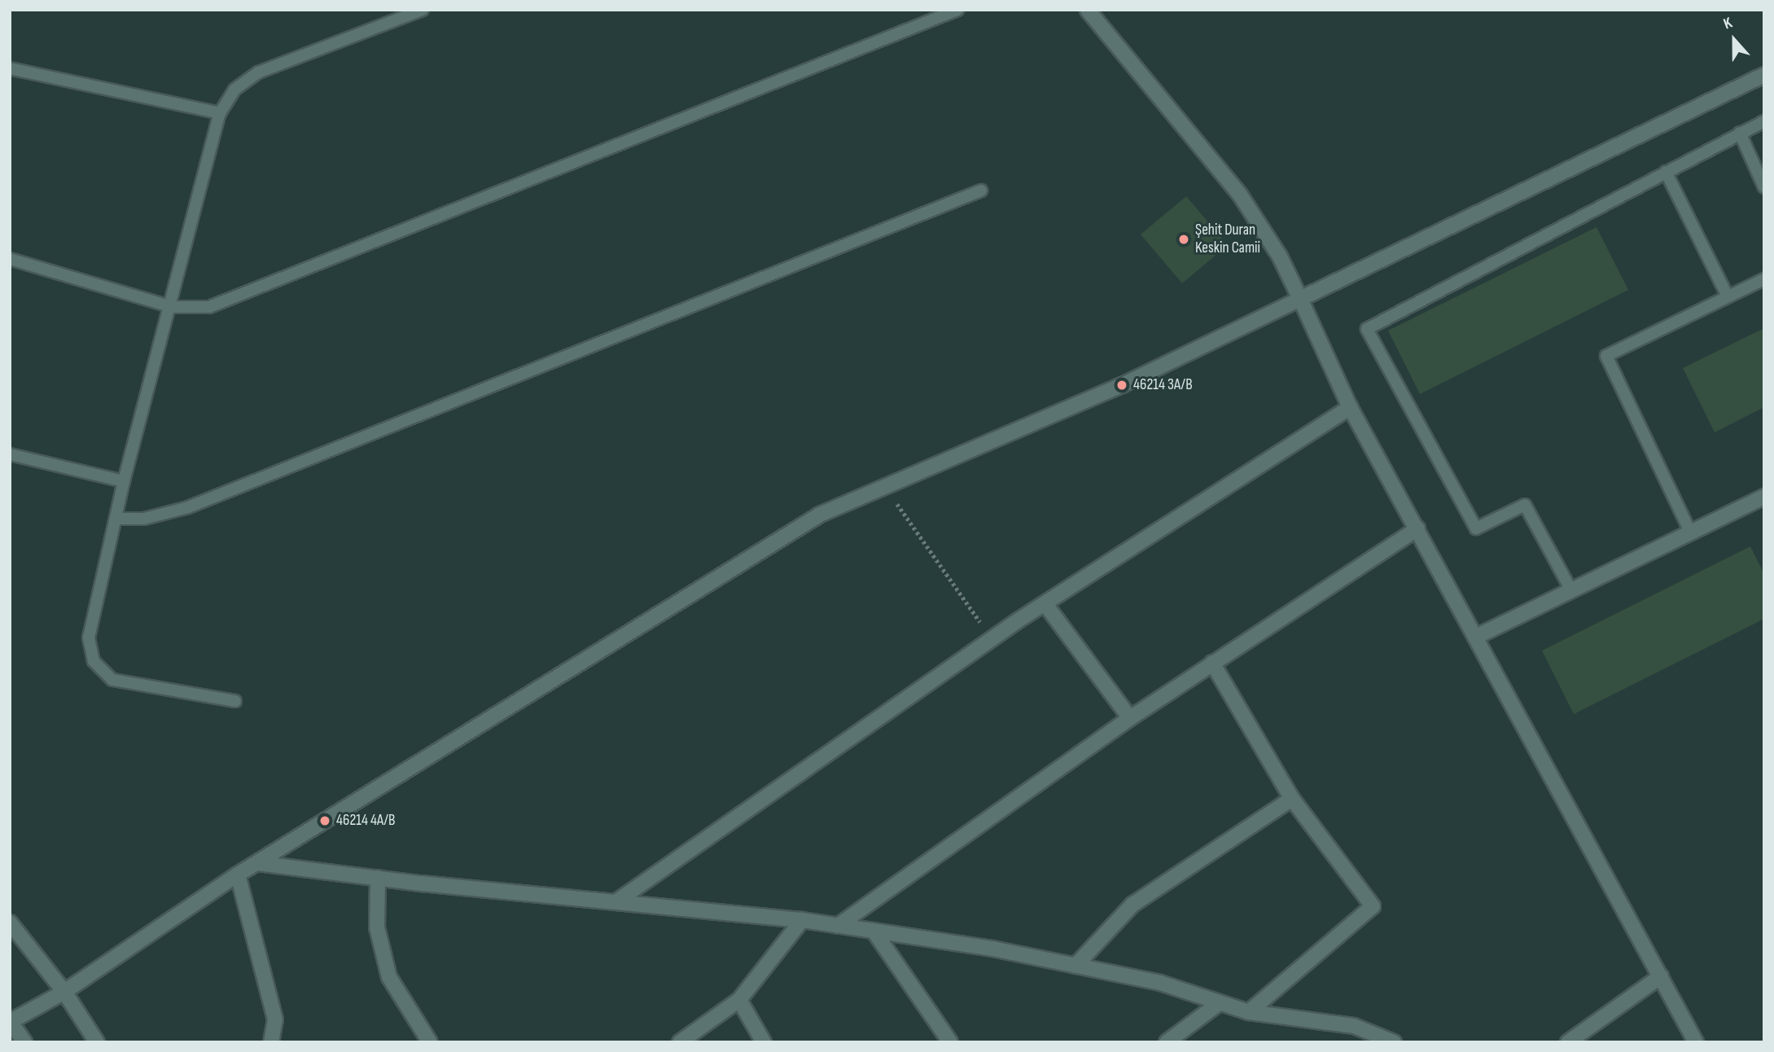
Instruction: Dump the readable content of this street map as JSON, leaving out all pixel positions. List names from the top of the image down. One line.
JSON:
{"places":["Şehit Duran Keskin Camii","46214 3A/B","46214 4A/B"],"north":"top"}
